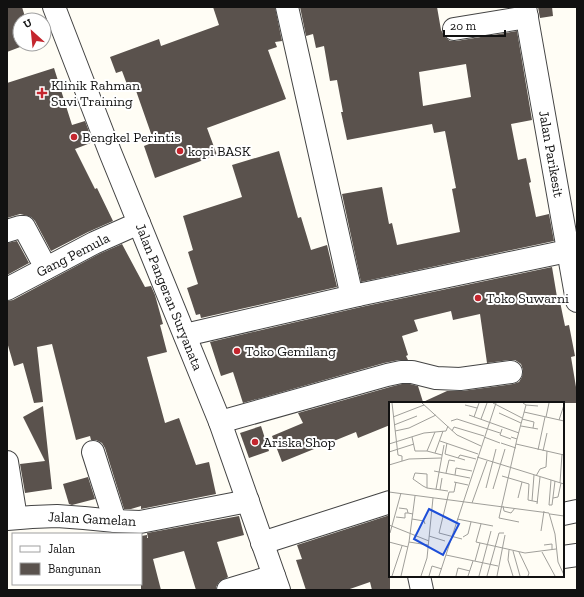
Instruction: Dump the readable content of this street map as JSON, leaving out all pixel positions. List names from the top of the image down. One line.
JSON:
{"streets":{"street":["Jalan Parikesit","Gang Pemula","Jalan Pangeran Suryanata","Jalan Gamelan"]},"crossings":[["Gang Pemula","Jalan Pangeran Suryanata"],["Jalan Pangeran Suryanata","Jalan Gamelan"]],"places":{"health":["Klinik Rahman Suvi Training"],"other":["Bengkel Perintis","kopi BASK","Toko Suwarni","Toko Gemilang","Ariska Shop"]},"legend":["Jalan","Bangunan"],"scale_bar":"20 m","north":"top left"}
